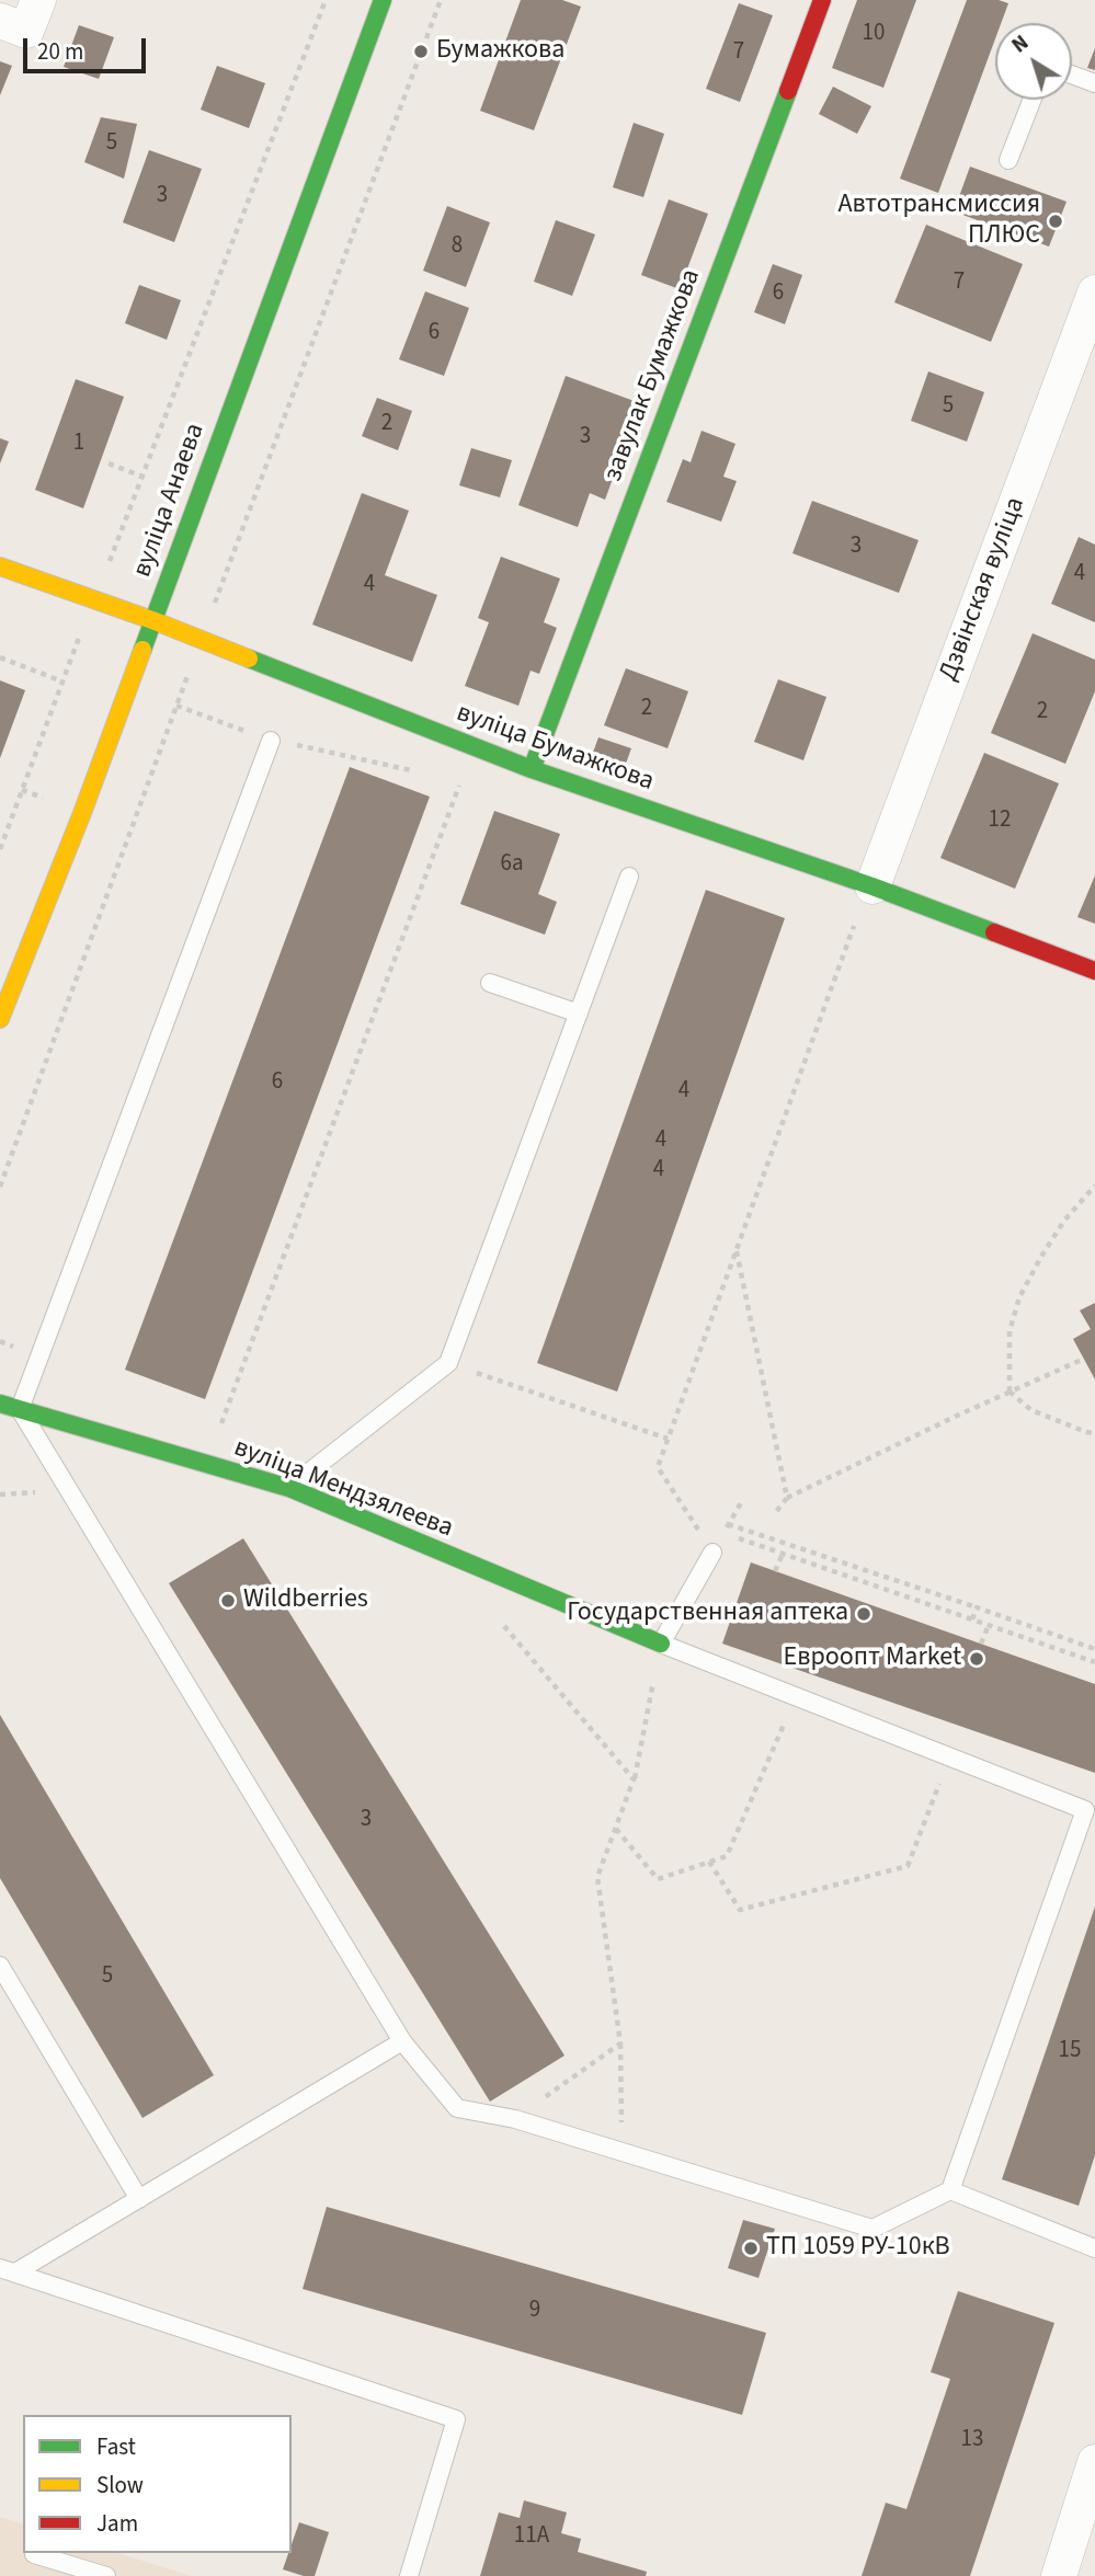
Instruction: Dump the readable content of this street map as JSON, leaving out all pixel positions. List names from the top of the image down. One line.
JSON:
{"streets":{"street":["завулак Бумажкова","вуліца Анаева","Дзвінская вуліца","вуліца Бумажкова","вуліца Мендзялеева"]},"crossings":[["завулак Бумажкова","вуліца Бумажкова"],["вуліца Анаева","вуліца Бумажкова"],["Дзвінская вуліца","вуліца Бумажкова"]],"places":["Бумажкова","Автотрансмиссия ПЛЮС","Wildberries","Государственная аптека","Евроопт Market","ТП 1059 РУ-10кВ"],"house_numbers":["10","7","5","3","8","7","6","6","5","2","3","1","3","4","4","2","2","12","6а","6","4","4","4","3","5","15","9","13","11А"],"legend":["Fast","Slow","Jam"],"scale_bar":"20 m","north":"top left"}
